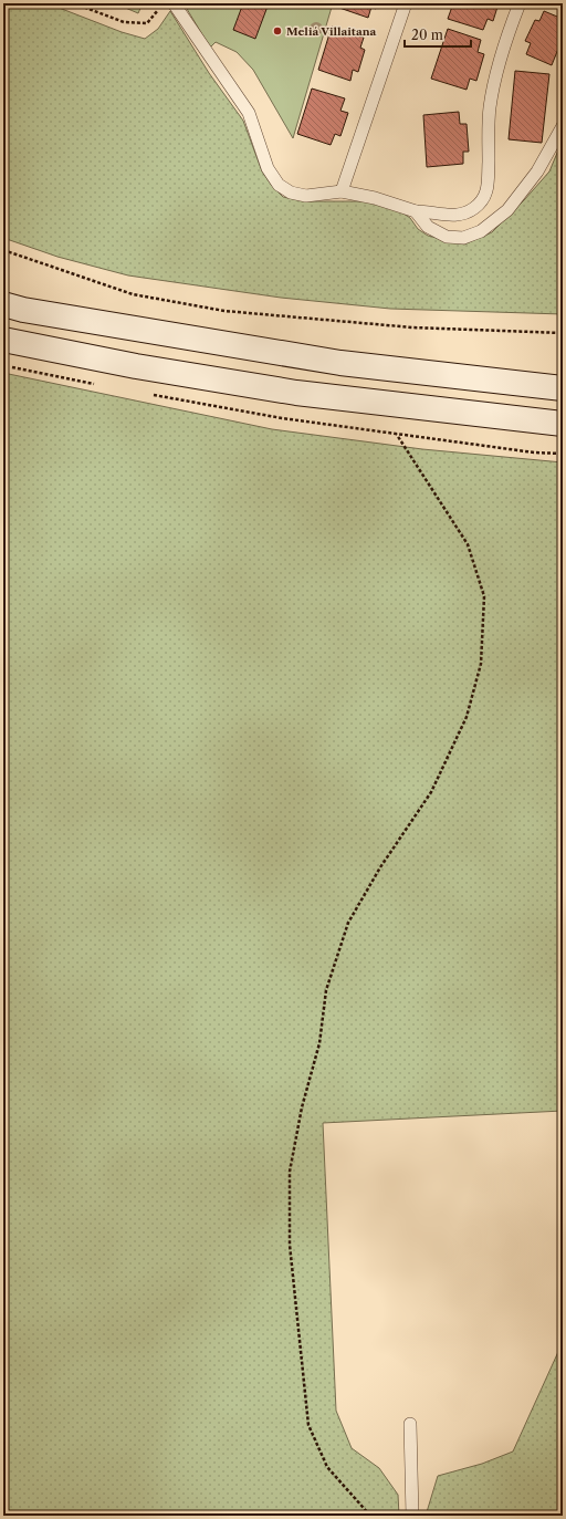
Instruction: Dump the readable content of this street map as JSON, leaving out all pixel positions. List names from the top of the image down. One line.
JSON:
{"places":["Meliá Villaitana"],"scale_bar":"20 m"}
